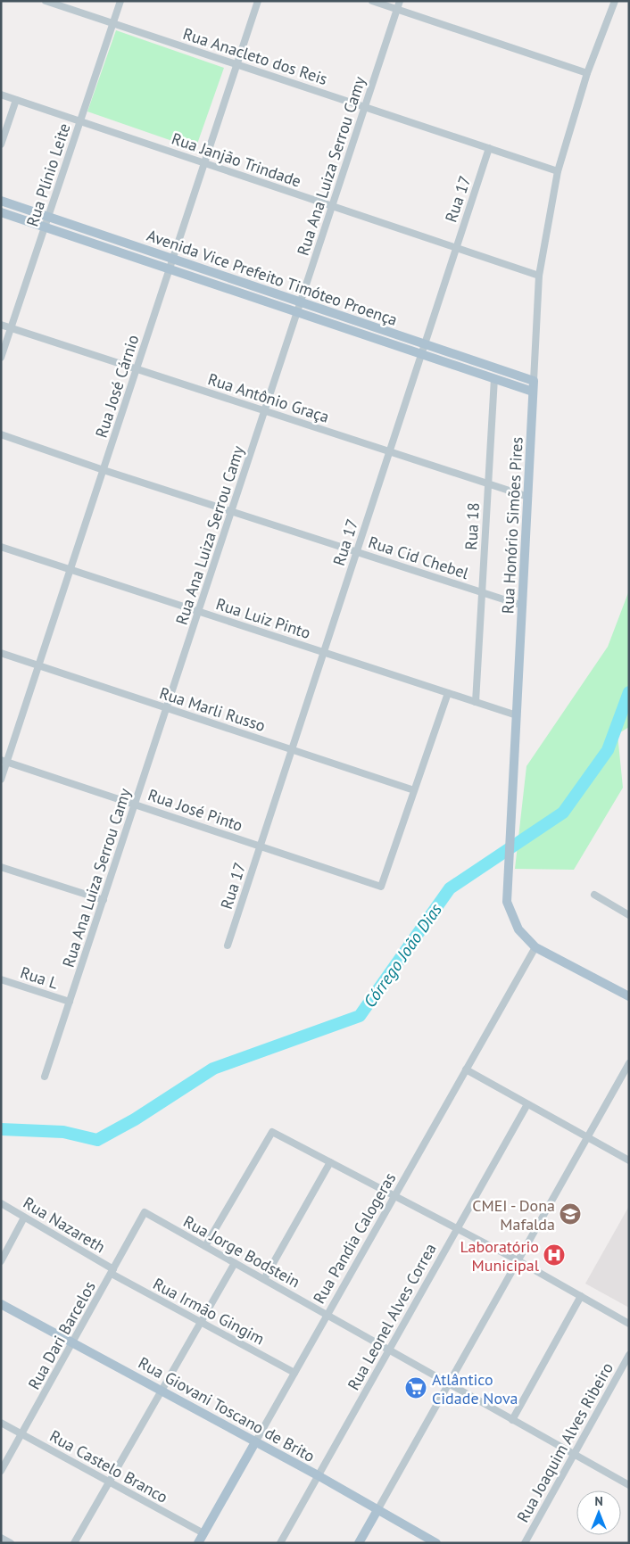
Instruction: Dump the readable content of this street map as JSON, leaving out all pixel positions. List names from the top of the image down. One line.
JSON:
{"streets":{"main road":["Avenida Vice Prefeito Timóteo Proença","Rua Honório Simões Pires","Rua Pandia Calogeras","Rua Giovani Toscano de Brito"],"street":["Rua Anacleto dos Reis","Rua Janjão Trindade","Rua Ana Luiza Serrou Camy","Rua Plínio Leite","Rua 17","Rua José Cárnio","Rua Antônio Graça","Rua 18","Rua Cid Chebel","Rua Luiz Pinto","Rua Marli Russo","Rua José Pinto","Rua L","Rua Nazareth","Rua Jorge Bodstein","Rua Irmão Gingim","Rua Leonel Alves Correa","Rua Dari Barcelos","Rua Joaquim Alves Ribeiro","Rua Castelo Branco"]},"crossings":[["Rua Anacleto dos Reis","Rua Ana Luiza Serrou Camy"],["Rua Anacleto dos Reis","Rua Plínio Leite"],["Rua Anacleto dos Reis","Rua 17"],["Rua Anacleto dos Reis","Rua José Cárnio"],["Rua Anacleto dos Reis","Rua Honório Simões Pires"],["Rua Janjão Trindade","Rua Ana Luiza Serrou Camy"],["Rua Janjão Trindade","Rua Plínio Leite"],["Rua Janjão Trindade","Rua 17"],["Rua Janjão Trindade","Rua José Cárnio"],["Rua Janjão Trindade","Rua Honório Simões Pires"],["Rua Ana Luiza Serrou Camy","Avenida Vice Prefeito Timóteo Proença"],["Rua Ana Luiza Serrou Camy","Rua Antônio Graça"],["Rua Ana Luiza Serrou Camy","Rua Cid Chebel"],["Rua Ana Luiza Serrou Camy","Rua Luiz Pinto"],["Rua Ana Luiza Serrou Camy","Rua Marli Russo"],["Rua Ana Luiza Serrou Camy","Rua José Pinto"],["Rua Ana Luiza Serrou Camy","Rua L"],["Rua Plínio Leite","Avenida Vice Prefeito Timóteo Proença"],["Rua Plínio Leite","Rua Antônio Graça"],["Rua 17","Avenida Vice Prefeito Timóteo Proença"],["Rua 17","Rua Antônio Graça"],["Rua 17","Rua Cid Chebel"],["Rua 17","Rua Luiz Pinto"],["Rua 17","Rua Marli Russo"],["Rua 17","Rua José Pinto"],["Avenida Vice Prefeito Timóteo Proença","Rua José Cárnio"],["Avenida Vice Prefeito Timóteo Proença","Rua Honório Simões Pires"],["Avenida Vice Prefeito Timóteo Proença","Rua 18"],["Rua José Cárnio","Rua Antônio Graça"],["Rua José Cárnio","Rua Cid Chebel"],["Rua José Cárnio","Rua Luiz Pinto"],["Rua José Cárnio","Rua Marli Russo"],["Rua José Cárnio","Rua José Pinto"],["Rua Antônio Graça","Rua Honório Simões Pires"],["Rua Antônio Graça","Rua 18"],["Rua Honório Simões Pires","Rua Cid Chebel"],["Rua Honório Simões Pires","Rua Luiz Pinto"],["Rua Honório Simões Pires","Rua Pandia Calogeras"],["Rua 18","Rua Cid Chebel"],["Rua 18","Rua Luiz Pinto"],["Rua Marli Russo","Rua José Pinto"],["Rua Nazareth","Rua Irmão Gingim"],["Rua Nazareth","Rua Dari Barcelos"],["Rua Pandia Calogeras","Rua Jorge Bodstein"],["Rua Pandia Calogeras","Rua Irmão Gingim"],["Rua Pandia Calogeras","Rua Giovani Toscano de Brito"],["Rua Pandia Calogeras","Rua Castelo Branco"],["Rua Jorge Bodstein","Rua Leonel Alves Correa"],["Rua Jorge Bodstein","Rua Dari Barcelos"],["Rua Jorge Bodstein","Rua Joaquim Alves Ribeiro"],["Rua Irmão Gingim","Rua Dari Barcelos"],["Rua Leonel Alves Correa","Rua Giovani Toscano de Brito"],["Rua Dari Barcelos","Rua Giovani Toscano de Brito"],["Rua Dari Barcelos","Rua Castelo Branco"]],"water":["Córrego João Dias"],"places":{"school or university":["CMEI - Dona Mafalda"],"hospital":["Laboratório Municipal"],"supermarket":["Atlântico Cidade Nova"]},"north":"top"}
